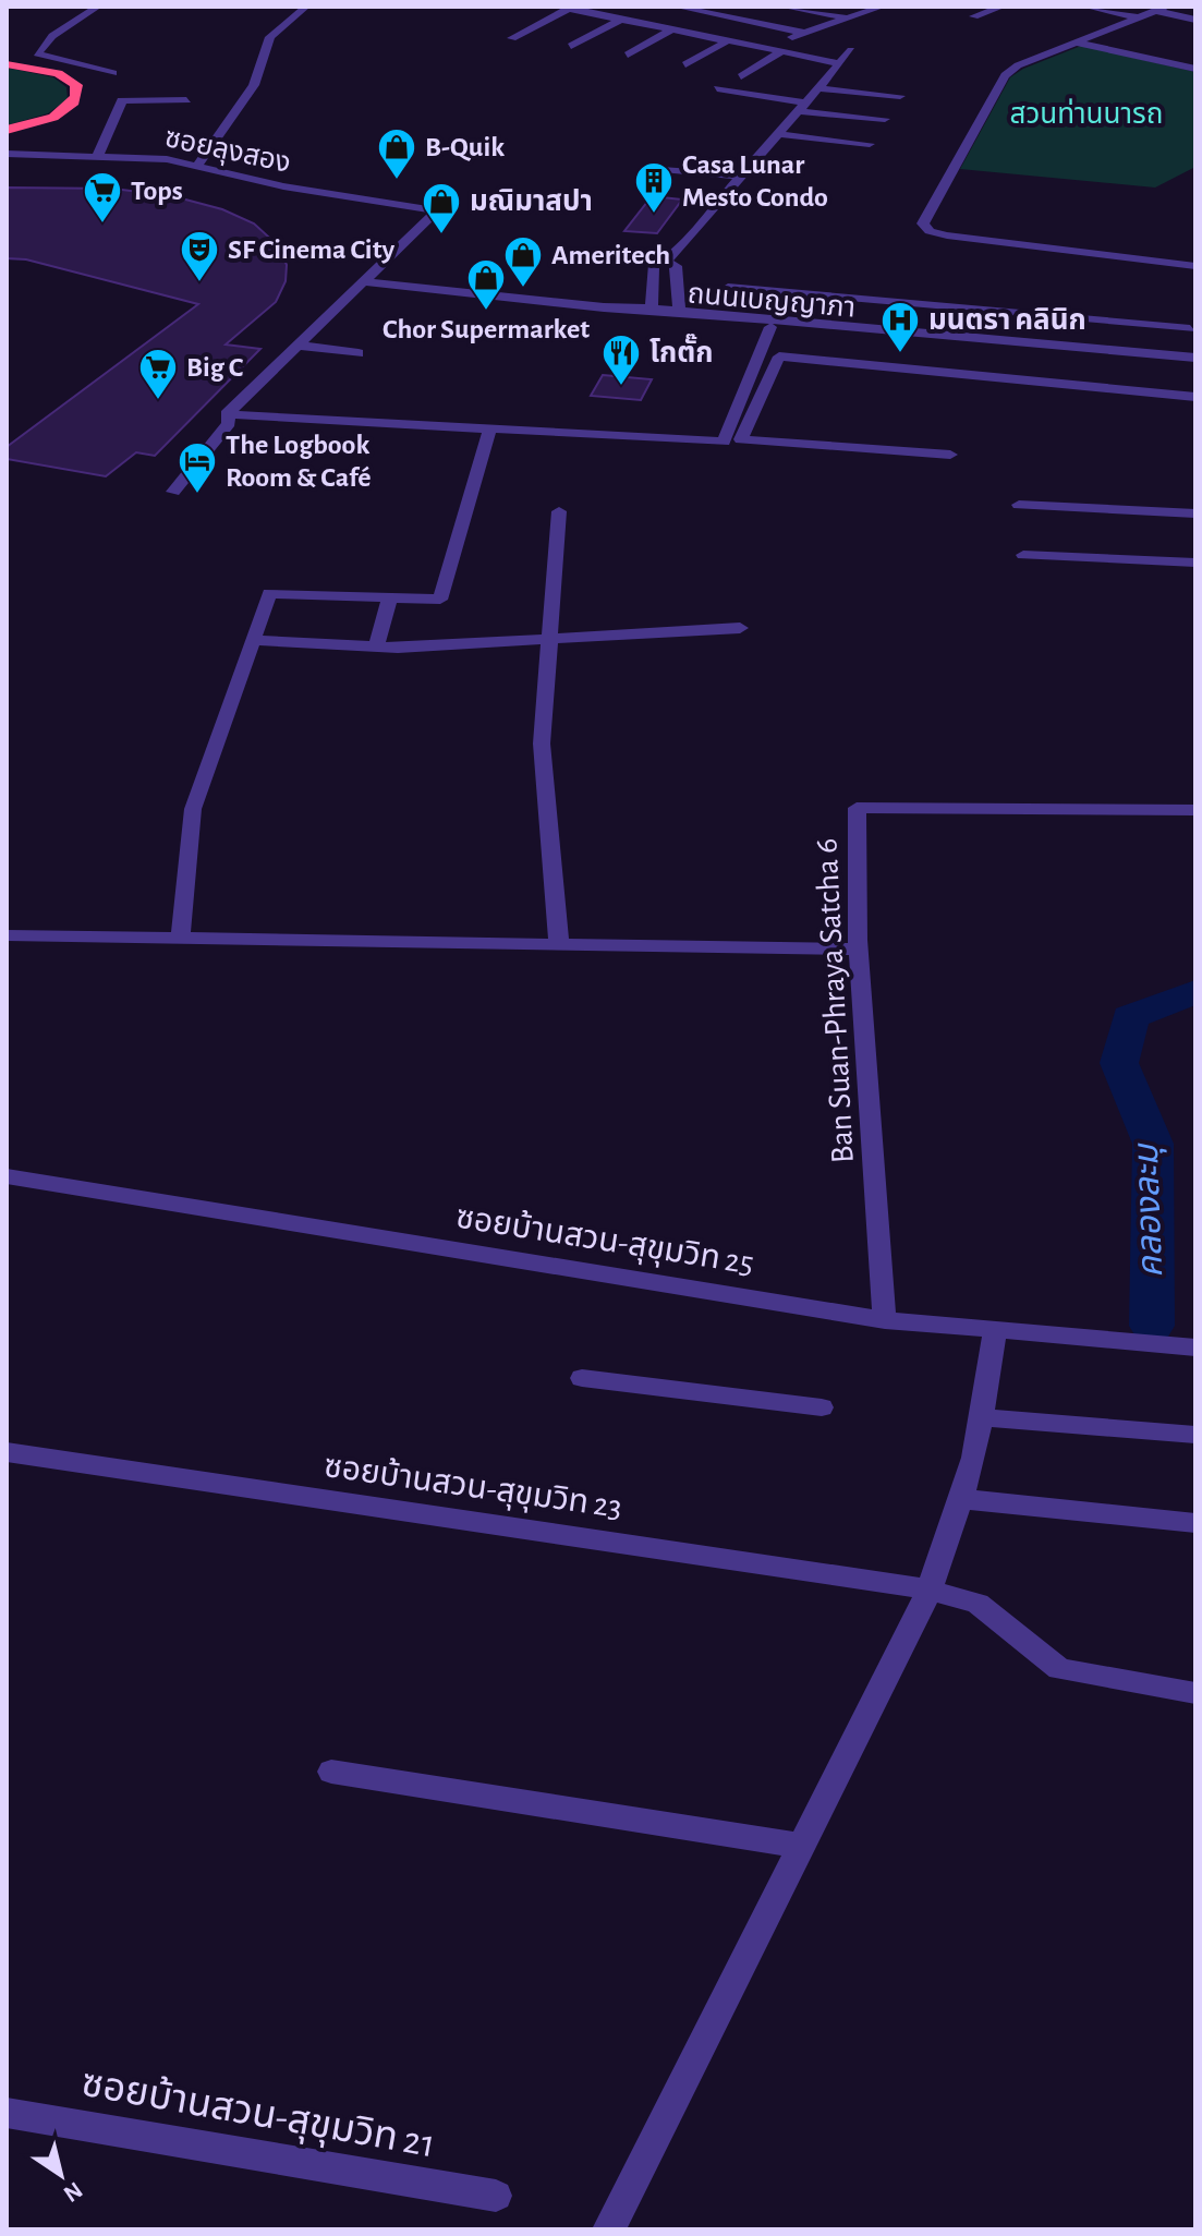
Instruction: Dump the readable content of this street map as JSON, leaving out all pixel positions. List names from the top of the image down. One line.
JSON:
{"streets":{"street":["ซอยลุงสอง","ถนนเบญญาภา","Ban Suan-Phraya Satcha 6","ซอยบ้านสวน-สุขุมวิท 25","ซอยบ้านสวน-สุขุมวิท 23","ซอยบ้านสวน-สุขุมวิท 21"]},"crossings":[["ซอยลุงสอง","ถนนเบญญาภา"],["Ban Suan-Phraya Satcha 6","ซอยบ้านสวน-สุขุมวิท 25"]],"water":["คลองละมุ"],"parks":["สวนท่านนารถ"],"places":{"shop":["B-Quik","มณิมาสปา","Ameritech","Chor Supermarket"],"building":["Casa Lunar Mesto Condo"],"supermarket":["Tops","Big C"],"theatre":["SF Cinema City"],"hospital":["มนตรา คลินิก"],"restaurant":["โกตั๊ก"],"hotel":["The Logbook Room & Café"]},"north":"bottom right"}
